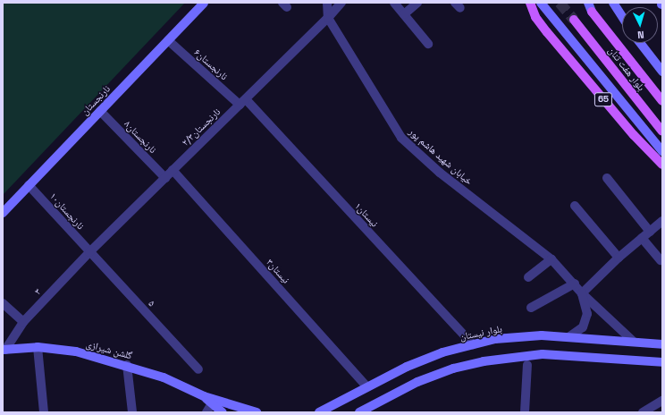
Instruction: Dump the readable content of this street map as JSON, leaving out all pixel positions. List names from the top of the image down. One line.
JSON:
{"streets":{"main road":["بلوار هفت تنان","65","نارنجستان","بلوار نیستان","گلشن شیرازی"],"street":["۶نارنجستان","۲/۳نارنجستان","۸نارنجستان","خیابان شهید هاشم پور","۱۰نارنجستان","۱نیستان","۳نیستان","۳","۵"]},"crossings":[["۶نارنجستان","نارنجستان"],["۶نارنجستان","۲/۳نارنجستان"],["۶نارنجستان","۱نیستان"],["نارنجستان","۸نارنجستان"],["نارنجستان","۱۰نارنجستان"],["۲/۳نارنجستان","۸نارنجستان"],["۲/۳نارنجستان","خیابان شهید هاشم پور"],["۲/۳نارنجستان","۱۰نارنجستان"],["۲/۳نارنجستان","۱نیستان"],["۲/۳نارنجستان","۳نیستان"],["۲/۳نارنجستان","۳"],["۲/۳نارنجستان","۵"],["خیابان شهید هاشم پور","بلوار نیستان"],["۱۰نارنجستان","۳"],["۱۰نارنجستان","۵"],["۱نیستان","بلوار نیستان"],["۳نیستان","بلوار نیستان"],["۳","۵"],["۳","گلشن شیرازی"]],"north":"bottom"}
